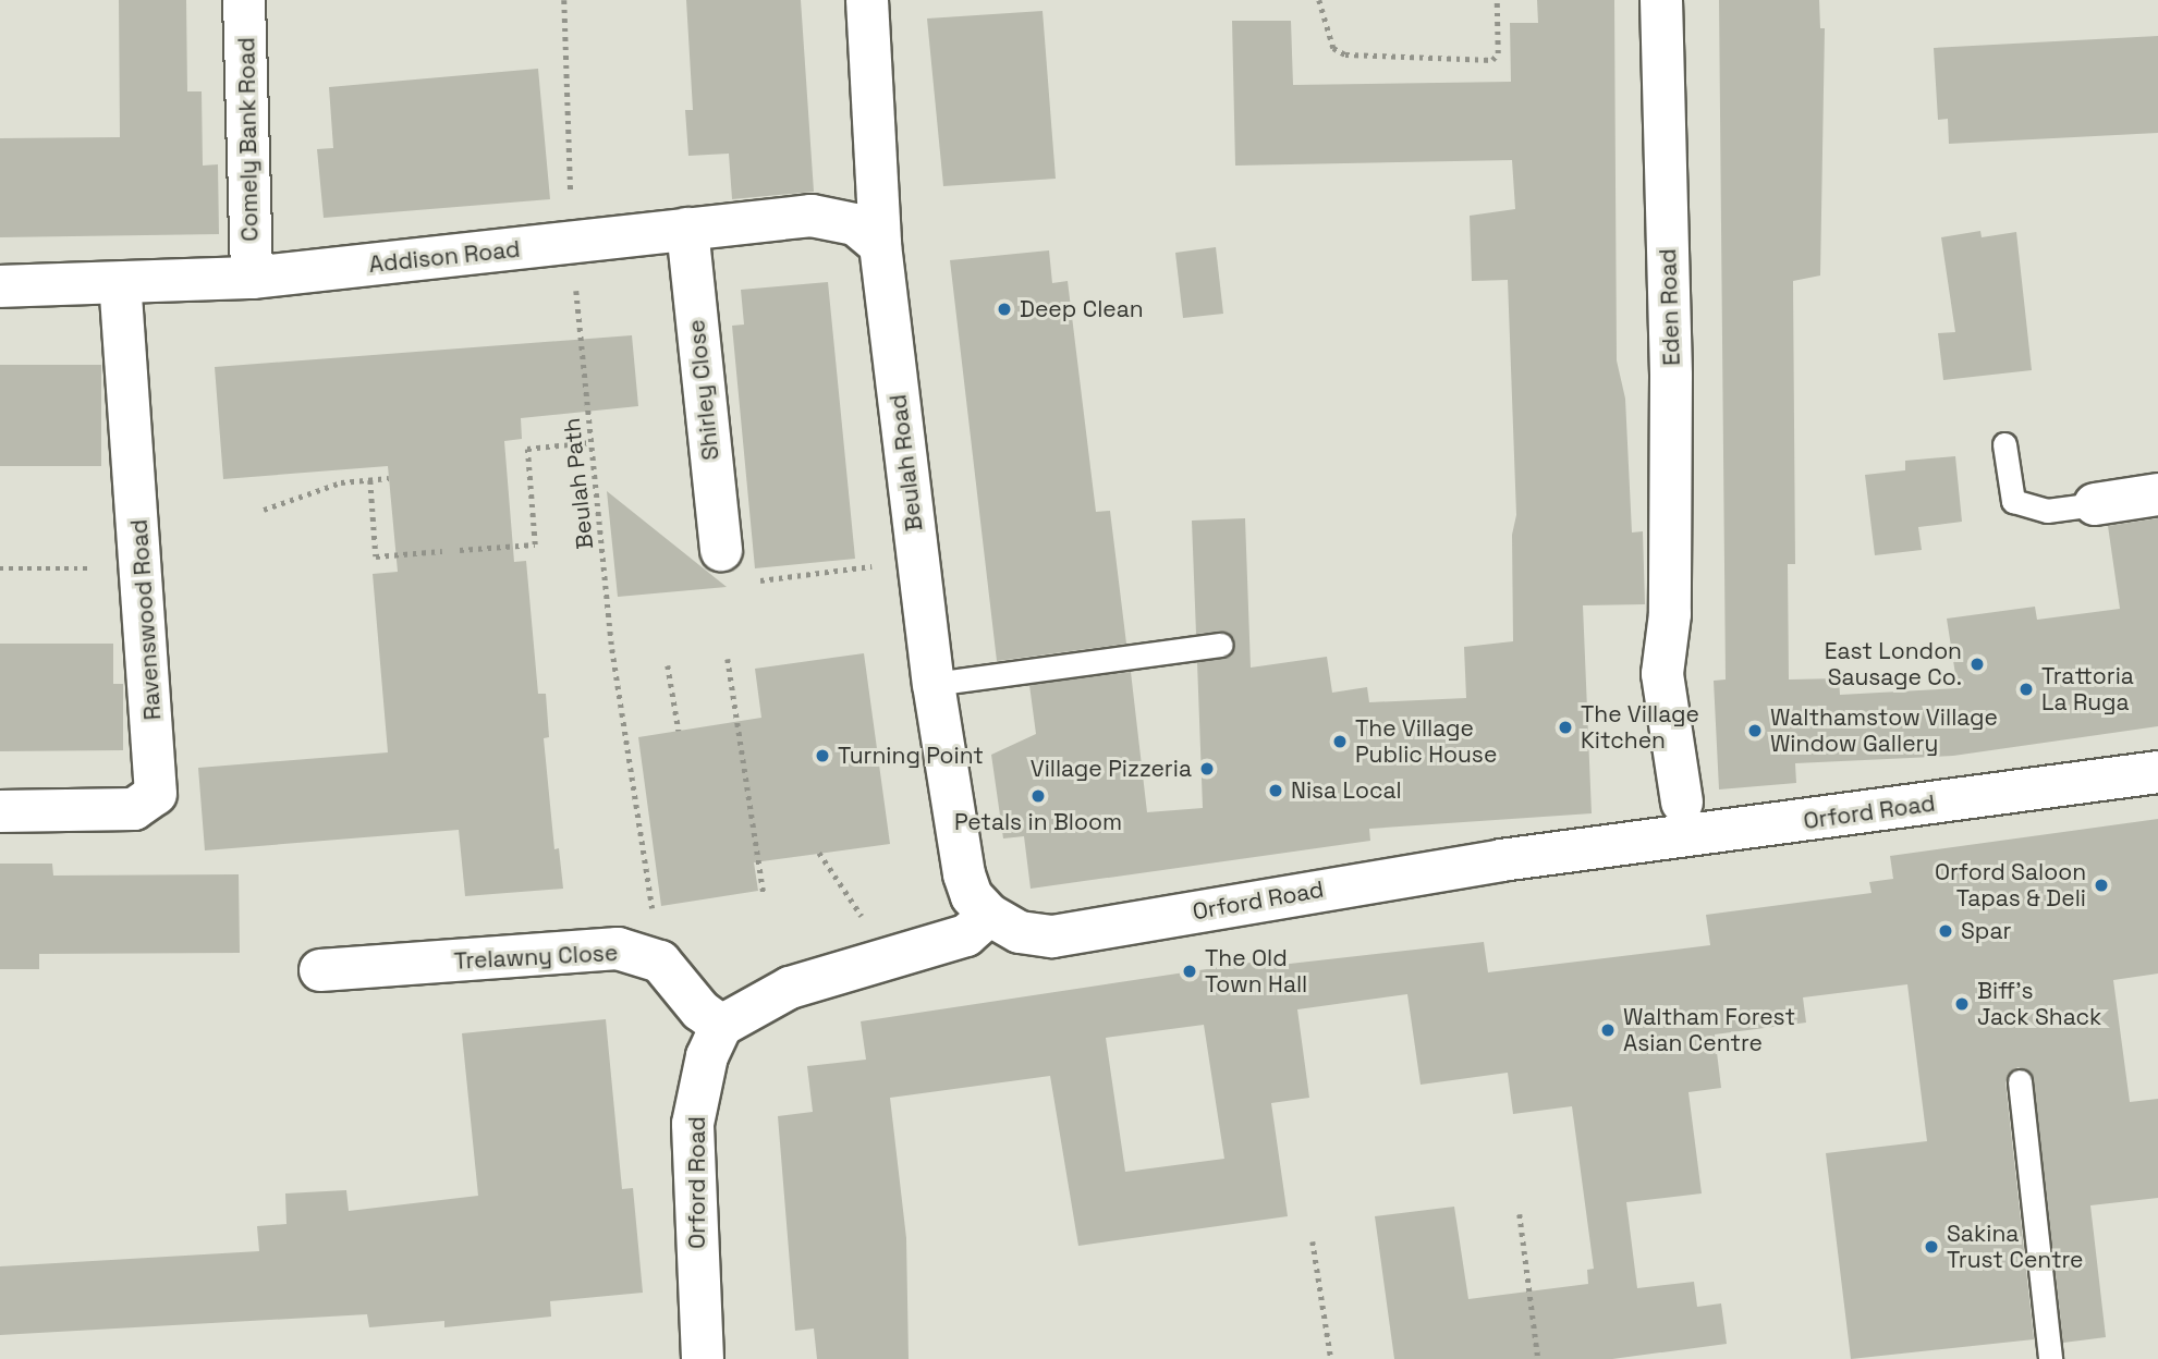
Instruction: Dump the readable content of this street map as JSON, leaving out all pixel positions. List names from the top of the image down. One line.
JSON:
{"streets":{"street":["Comely Bank Road","Addison Road","Eden Road","Shirley Close","Beulah Road","Ravenswood Road","Orford Road","Trelawny Close"],"path":["Beulah Path"]},"crossings":[["Comely Bank Road","Addison Road"],["Addison Road","Shirley Close"],["Addison Road","Beulah Road"],["Addison Road","Beulah Path"],["Addison Road","Ravenswood Road"],["Beulah Road","Orford Road"],["Beulah Path","Trelawny Close"]],"places":["Deep Clean","East London Sausage Co.","Trattoria La Ruga","The Village Kitchen","Walthamstow Village Window Gallery","The Village Public House","Turning Point","Village Pizzeria","Nisa Local","Petals in Bloom","Orford Saloon Tapas & Deli","Spar","The Old Town Hall","Biff's Jack Shack","Waltham Forest Asian Centre","Sakina Trust Centre"]}
